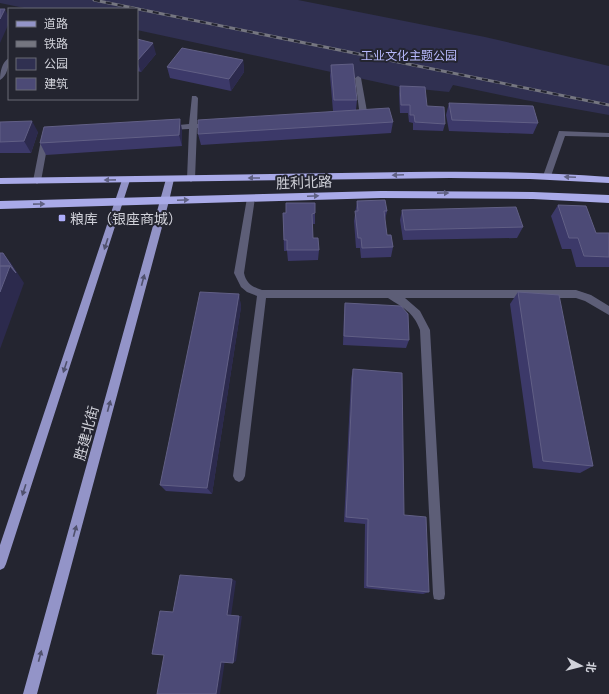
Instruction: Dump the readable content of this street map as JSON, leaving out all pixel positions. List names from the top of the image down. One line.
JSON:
{"streets":{"highway":["胜利北路"],"main road":["胜建北街"]},"crossings":[["胜利北路","胜建北街"]],"parks":["工业文化主题公园"],"places":{"transit":["粮库（银座商城）"]},"legend":["道路","铁路","公园","建筑"],"north":"right"}
